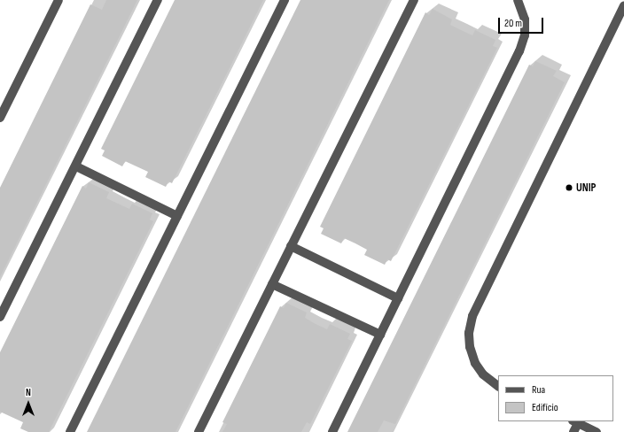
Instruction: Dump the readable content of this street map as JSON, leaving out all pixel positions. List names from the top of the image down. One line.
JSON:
{"places":["UNIP"],"legend":["Rua","Edifício"],"scale_bar":"20 m","north":"top"}
